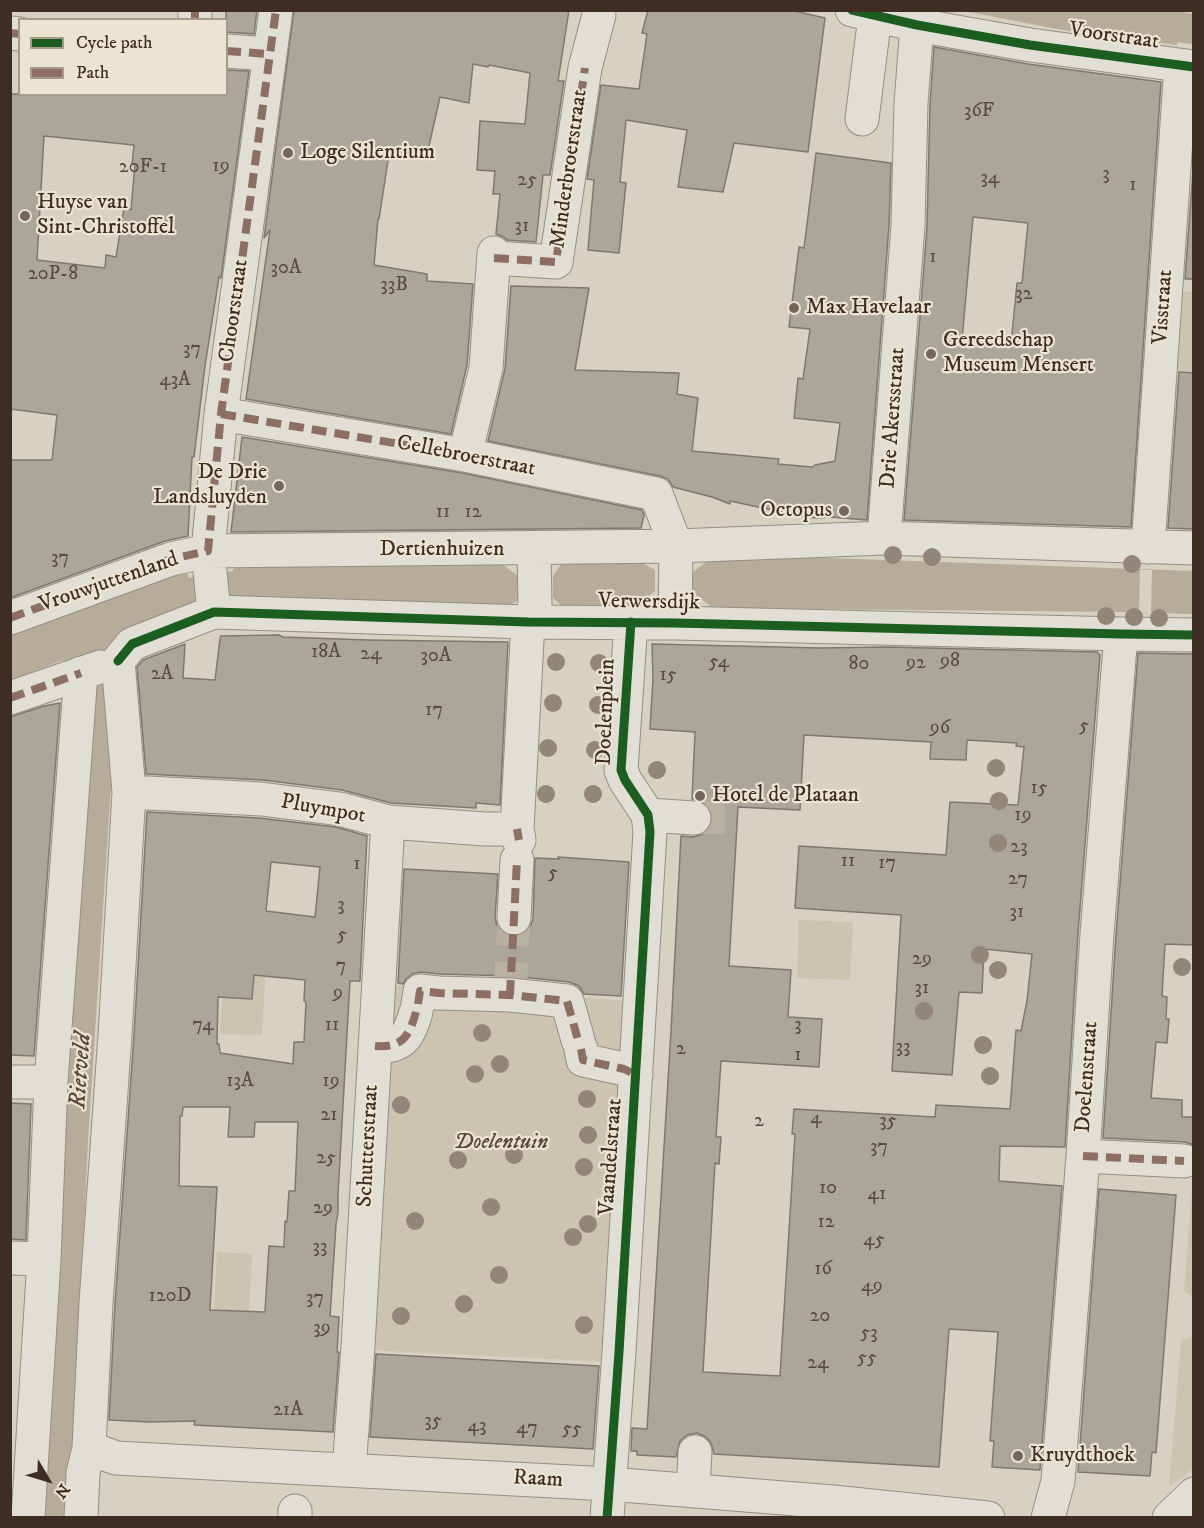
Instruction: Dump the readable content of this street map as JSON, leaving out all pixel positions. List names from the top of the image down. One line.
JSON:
{"streets":{"street":["Voorstraat","Minderbroerstraat","Visstraat","Choorstraat","Drie Akersstraat","Cellebroerstraat","Dertienhuizen","Vrouwjuttenland","Verwersdijk","Doelenplein","Pluympot","Doelenstraat","Schutterstraat","Vaandelstraat","Raam"]},"crossings":[["Voorstraat","Visstraat"],["Voorstraat","Drie Akersstraat"],["Minderbroerstraat","Cellebroerstraat"],["Choorstraat","Cellebroerstraat"],["Choorstraat","Dertienhuizen"],["Choorstraat","Vrouwjuttenland"],["Choorstraat","Verwersdijk"],["Cellebroerstraat","Dertienhuizen"],["Dertienhuizen","Vrouwjuttenland"],["Verwersdijk","Doelenplein"],["Verwersdijk","Doelenstraat"],["Doelenplein","Vaandelstraat"],["Pluympot","Schutterstraat"],["Schutterstraat","Raam"],["Vaandelstraat","Raam"]],"water":["Rietveld"],"parks":["Doelentuin"],"places":["Loge Silentium","Huyse van Sint-Christoffel","Max Havelaar","Gereedschap Museum Mensert","De Drie Landsluyden","Octopus","Hotel de Plataan","Kruydthoek"],"house_numbers":["36F","19","20F-1","3","34","25","1","31","1","30A","20P-8","33B","32","37","43A","11","12","37","18A","24","30A","98","54","92","80","2A","15","17","5","96","15","19","23","11","17","1","5","27","3","31","5","29","7","31","9","74","11","3","33","2","1","13A","19","21","4","2","35","37","25","10","41","29","12","45","33","16","49","120D","37","20","39","53","55","24","21A","35","43","47","55"],"legend":["Cycle path","Path"],"north":"bottom right"}
